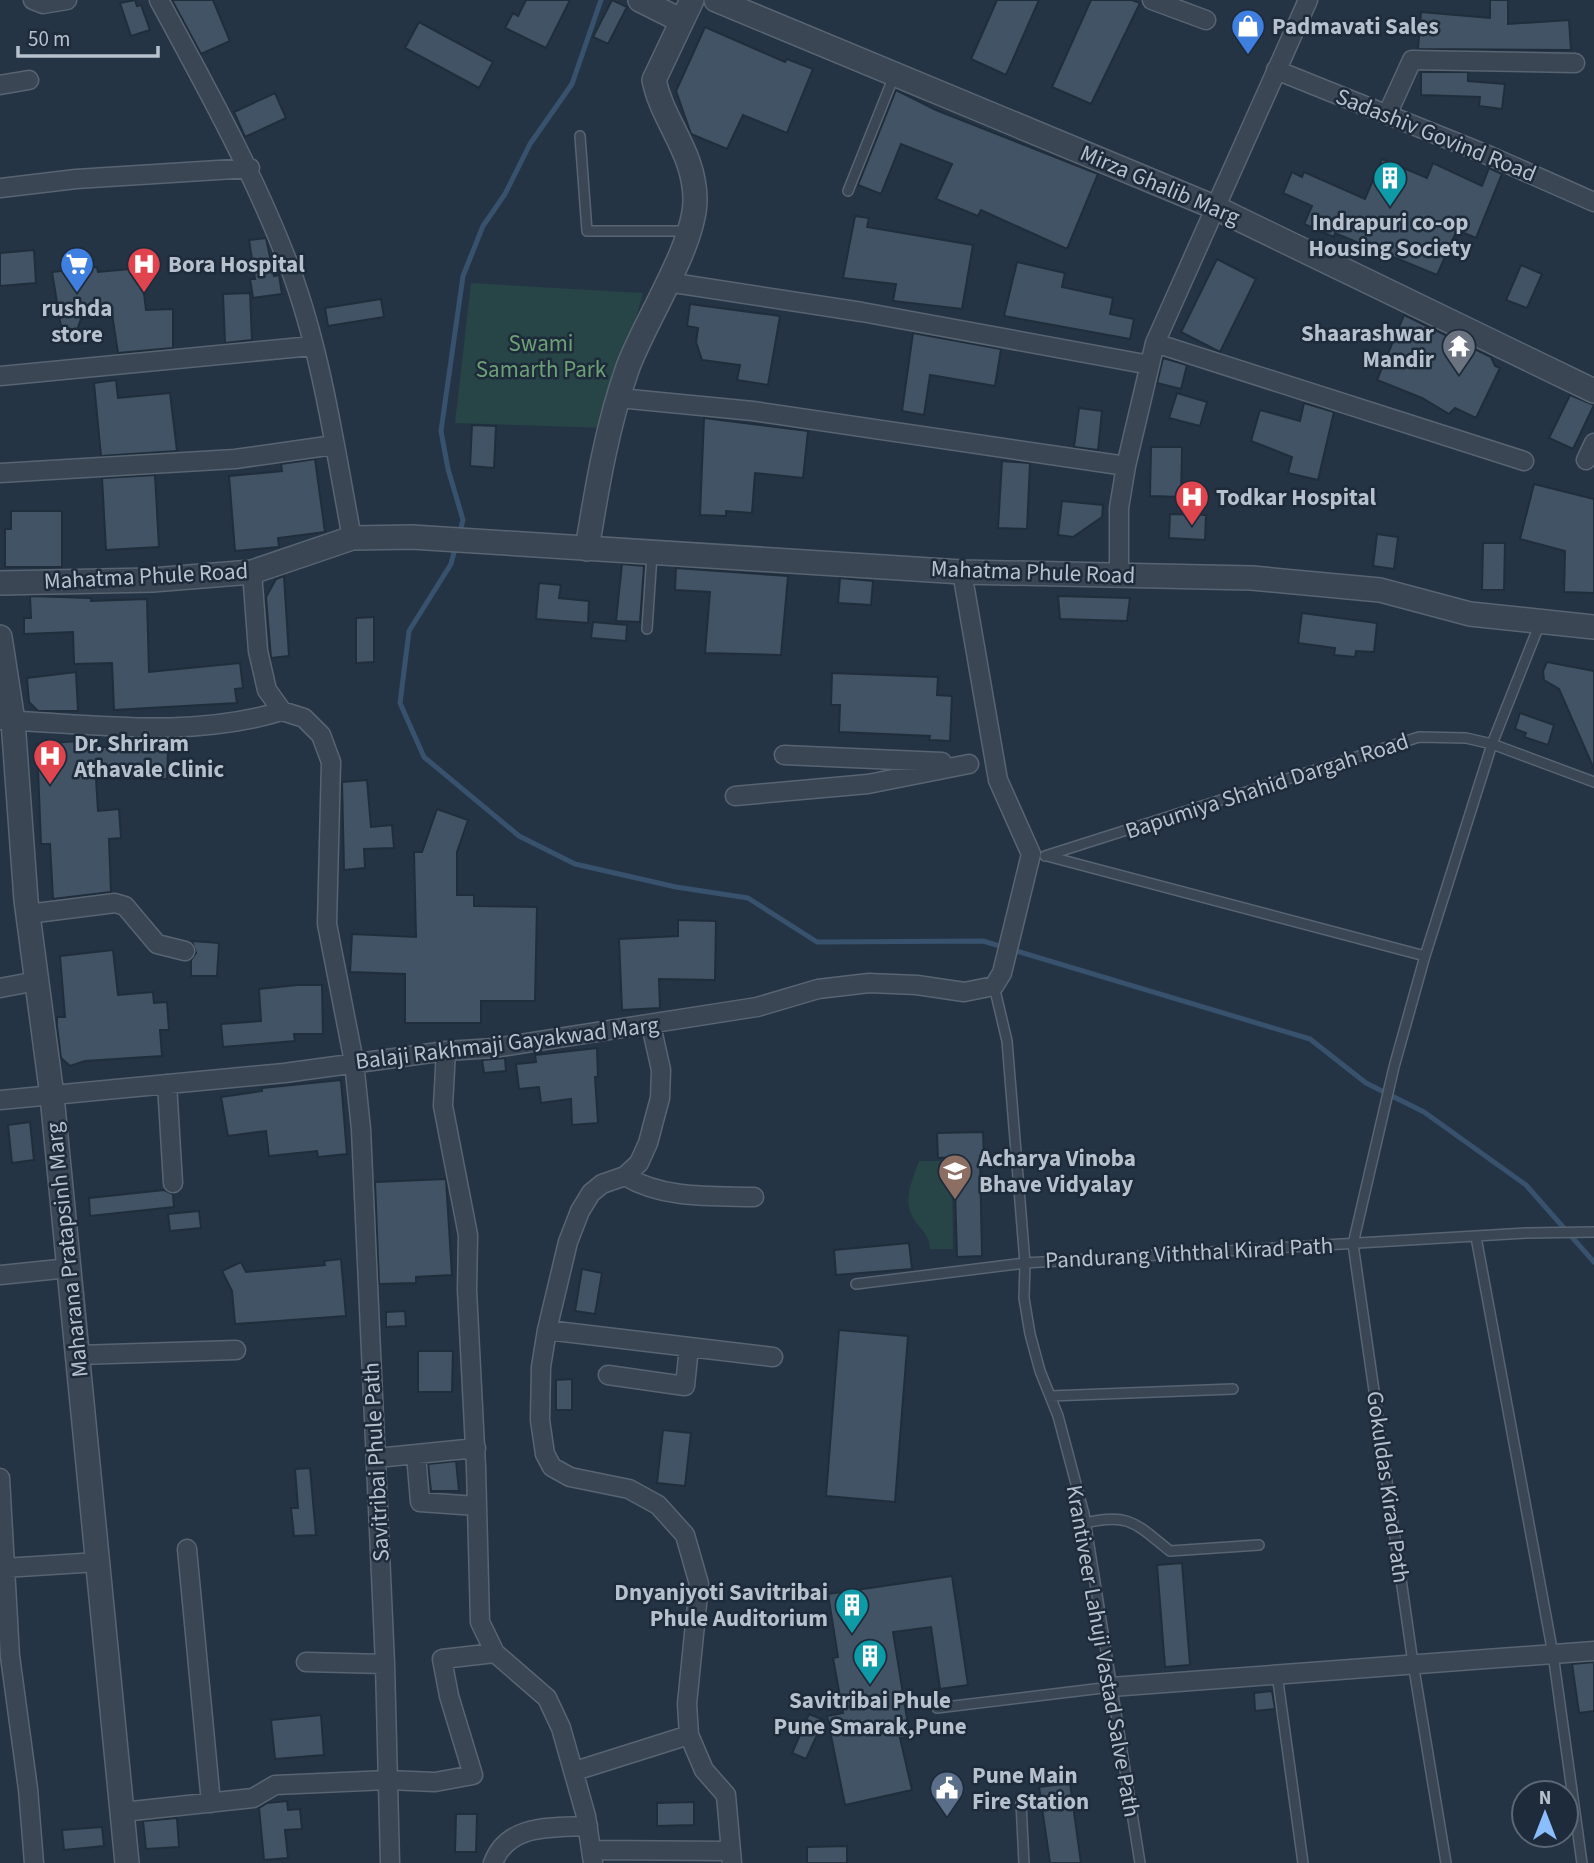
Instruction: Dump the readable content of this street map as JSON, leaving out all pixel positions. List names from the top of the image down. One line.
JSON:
{"streets":{"street":["Sadashiv Govind Road","Mirza Ghalib Marg","Mahatma Phule Road","Balaji Rakhmaji Gayakwad Marg","Maharana Pratapsinh Marg","Savitribai Phule Path"],"lane":["Bapumiya Shahid Dargah Road","Pandurang Viththal Kirad Path","Gokuldas Kirad Path","Krantiveer Lahuji Vastad Salve Path"]},"crossings":[["Mahatma Phule Road","Gokuldas Kirad Path"],["Bapumiya Shahid Dargah Road","Gokuldas Kirad Path"],["Balaji Rakhmaji Gayakwad Marg","Maharana Pratapsinh Marg"],["Balaji Rakhmaji Gayakwad Marg","Savitribai Phule Path"],["Balaji Rakhmaji Gayakwad Marg","Krantiveer Lahuji Vastad Salve Path"],["Pandurang Viththal Kirad Path","Gokuldas Kirad Path"],["Pandurang Viththal Kirad Path","Krantiveer Lahuji Vastad Salve Path"]],"parks":["Swami Samarth Park"],"places":{"shop":["Padmavati Sales"],"building":["Indrapuri co-op Housing Society","Dnyanjyoti Savitribai Phule Auditorium","Savitribai Phule Pune Smarak,Pune"],"supermarket":["rushda store"],"hospital":["Bora Hospital","Todkar Hospital","Dr. Shriram Athavale Clinic"],"temple":["Shaarashwar Mandir"],"school or university":["Acharya Vinoba Bhave Vidyalay"],"public building":["Pune Main Fire Station"]},"scale_bar":"50 m","north":"top"}
